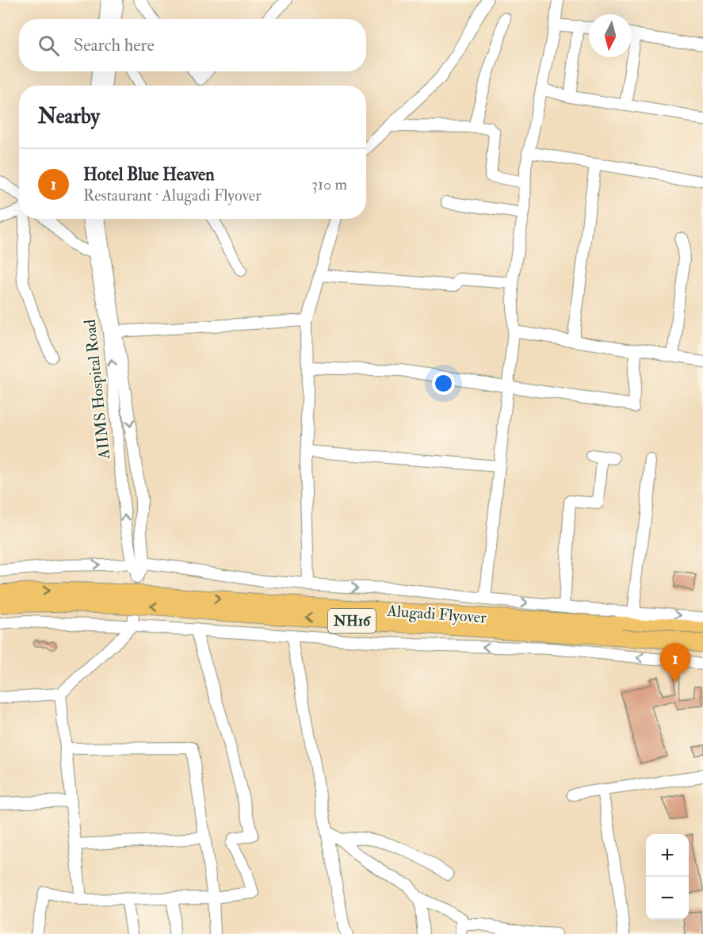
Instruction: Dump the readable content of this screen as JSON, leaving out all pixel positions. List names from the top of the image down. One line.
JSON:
{"streets":{"highway":["Alugadi Flyover","NH16"],"street":["AIIMS Hospital Road"]},"north":"bottom","page":{"search":"Search here","heading":"Nearby","list":[{"mark":"1","name":"Hotel Blue Heaven","note":"Restaurant · Alugadi Flyover","value":"310 m"}],"pins":"1","map_buttons":["+","−"]}}
